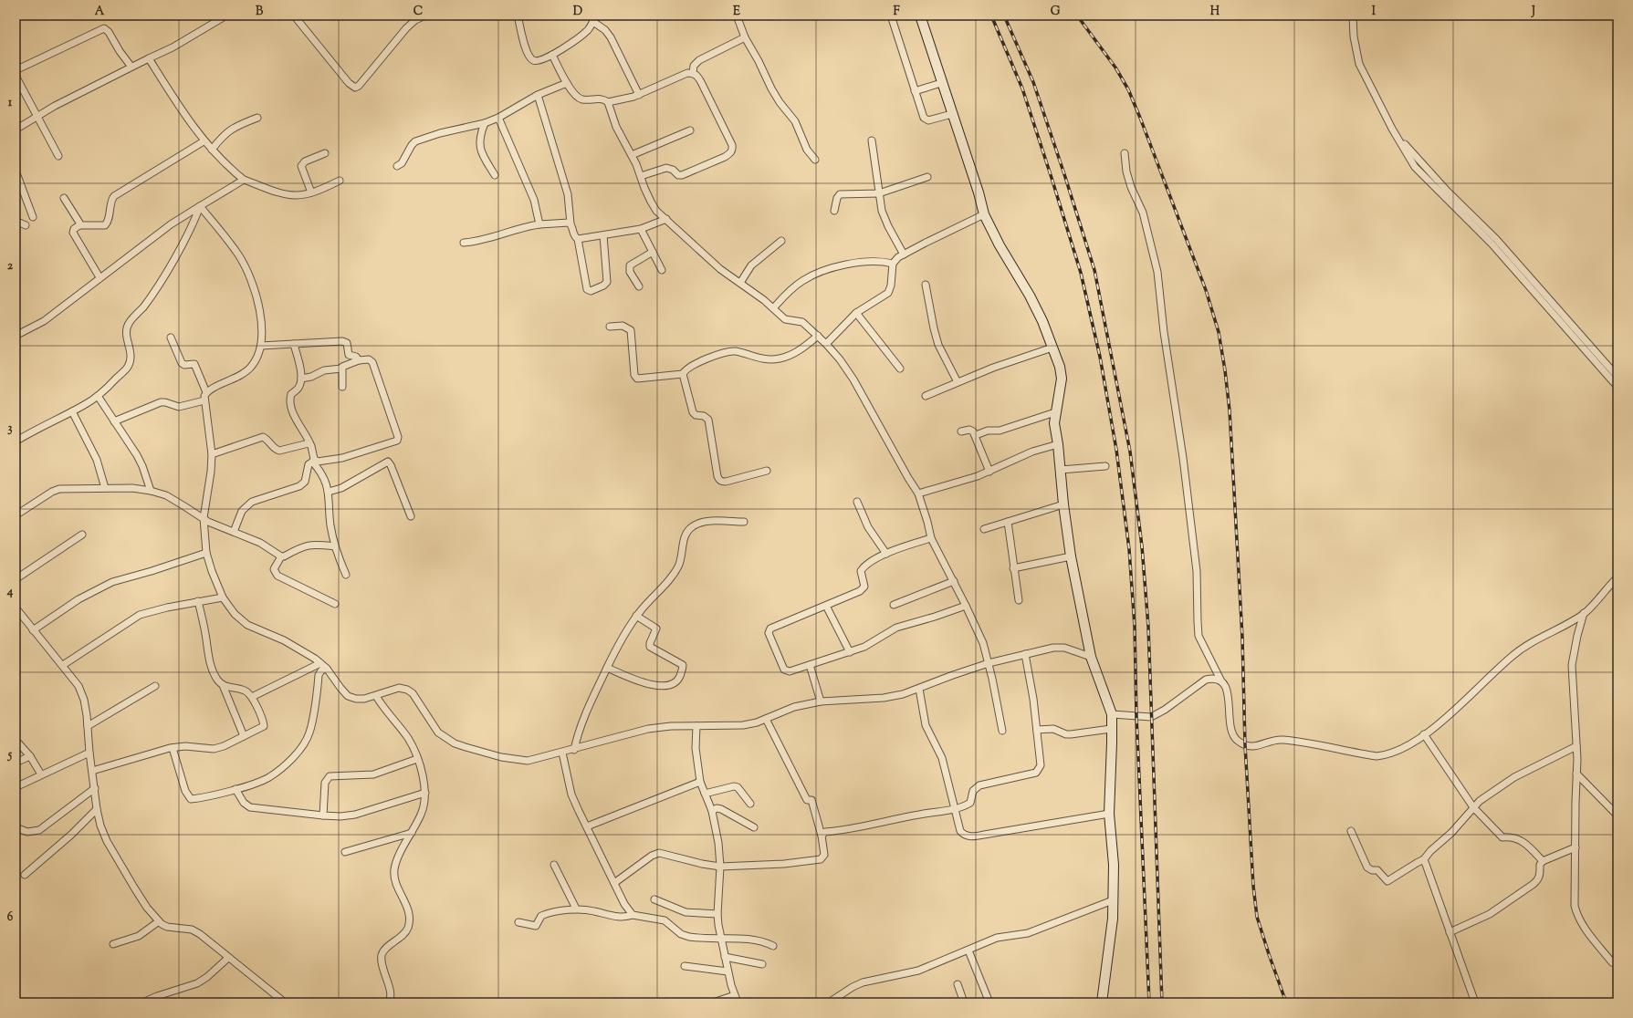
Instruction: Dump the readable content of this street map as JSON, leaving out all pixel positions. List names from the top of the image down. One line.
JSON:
{"grid":{"columns":["A","B","C","D","E","F","G","H","I","J"],"rows":["1","2","3","4","5","6"]}}
